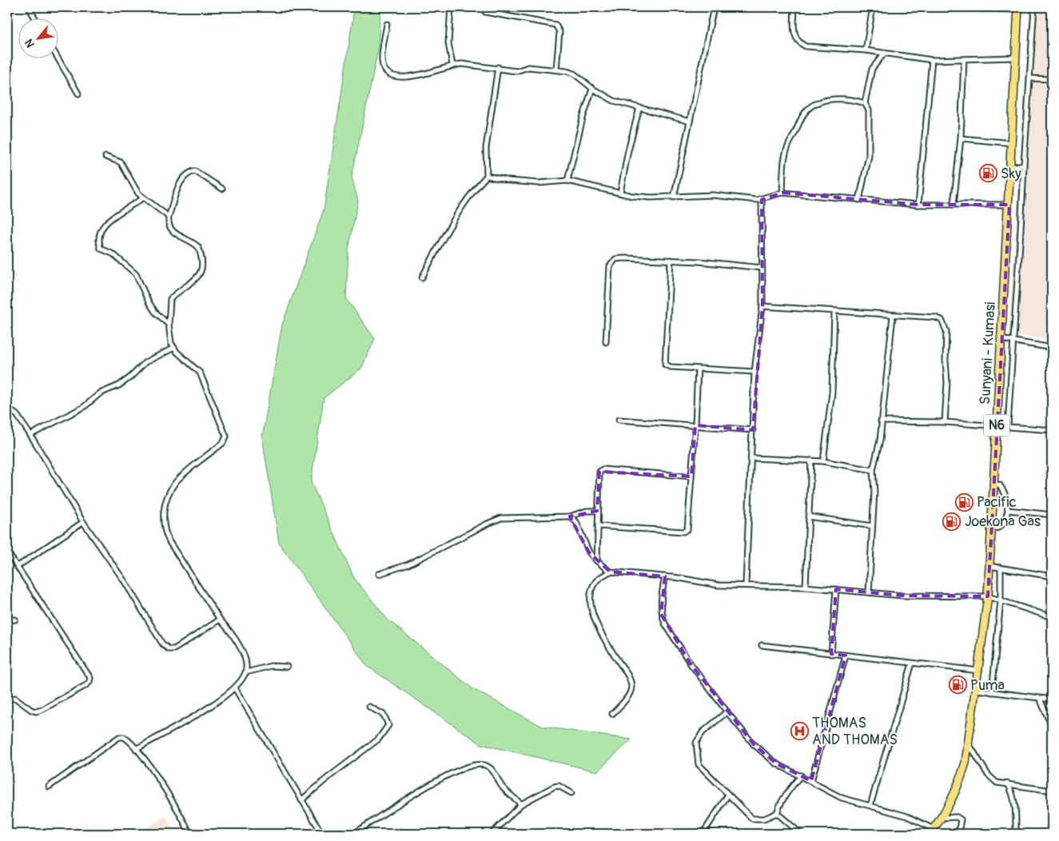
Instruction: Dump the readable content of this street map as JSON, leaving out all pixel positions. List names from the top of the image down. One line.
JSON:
{"streets":{"main road":["Sunyani - Kumasi","N6"]},"places":{"fuel station":["Sky","Pacific","Joekona Gas","Puma"],"hospital":["THOMAS AND THOMAS"]},"north":"bottom left"}
